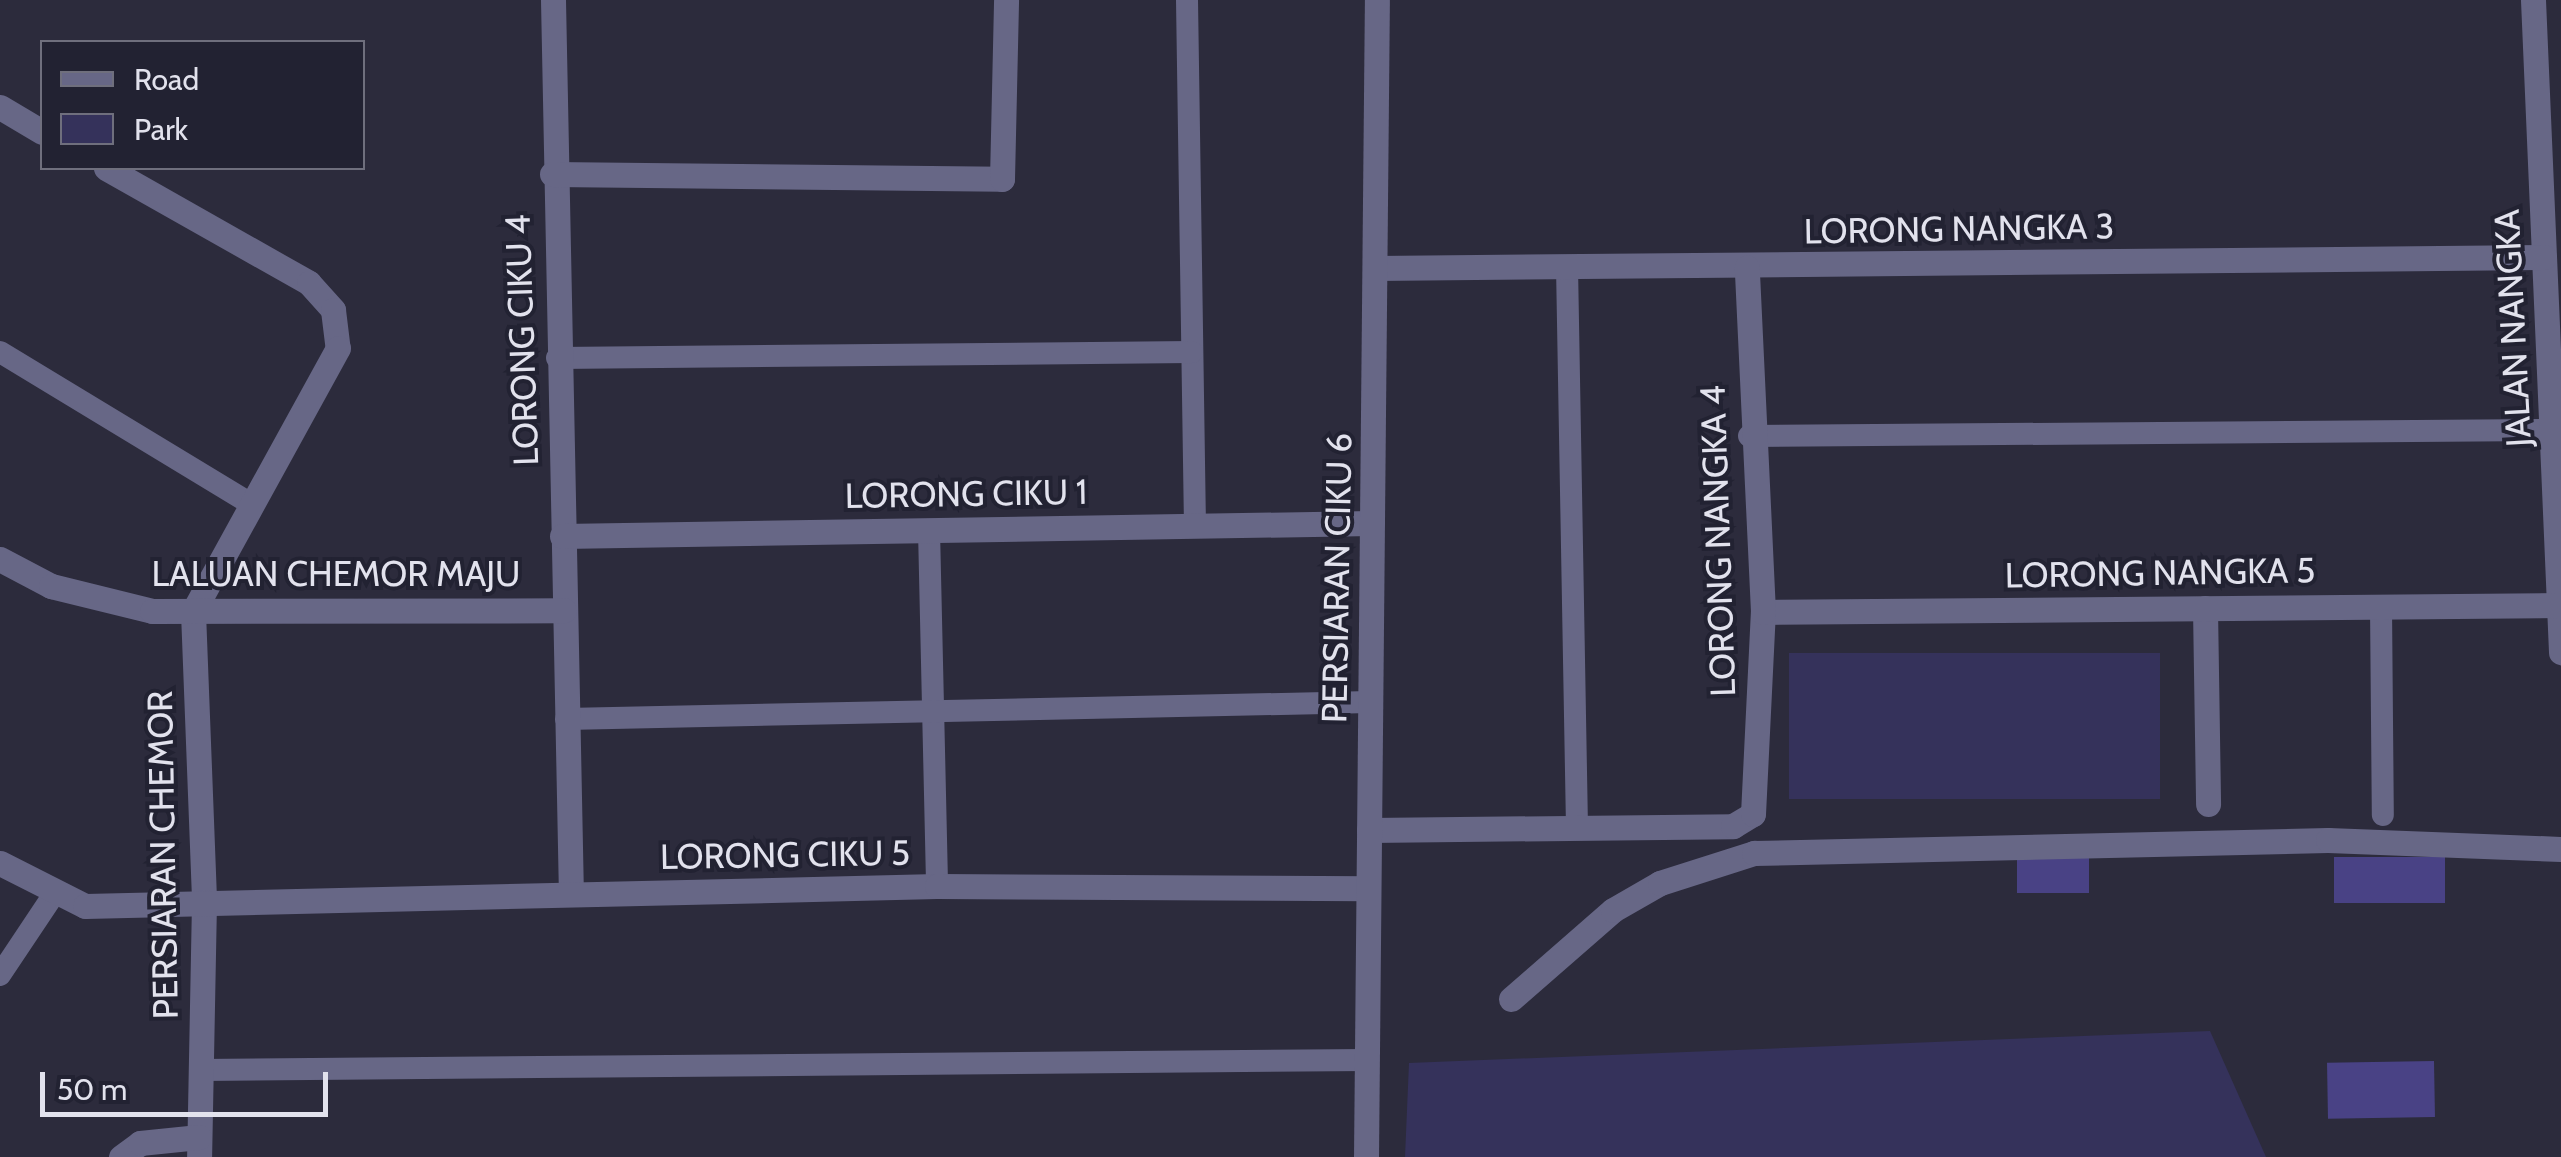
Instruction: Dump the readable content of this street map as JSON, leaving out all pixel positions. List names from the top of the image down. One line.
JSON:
{"streets":{"street":["LORONG NANGKA 3","JALAN NANGKA","LORONG CIKU 4","LORONG CIKU 1","LORONG NANGKA 4","LORONG NANGKA 5","LALUAN CHEMOR MAJU","PERSIARAN CIKU 6","PERSIARAN CHEMOR","LORONG CIKU 5"]},"crossings":[["LORONG NANGKA 3","JALAN NANGKA"],["LORONG NANGKA 3","LORONG NANGKA 4"],["LORONG NANGKA 3","PERSIARAN CIKU 6"],["JALAN NANGKA","LORONG NANGKA 5"],["LORONG CIKU 4","LORONG CIKU 1"],["LORONG CIKU 4","LALUAN CHEMOR MAJU"],["LORONG CIKU 4","LORONG CIKU 5"],["LORONG CIKU 1","PERSIARAN CIKU 6"],["LORONG NANGKA 4","LORONG NANGKA 5"],["LALUAN CHEMOR MAJU","PERSIARAN CHEMOR"],["PERSIARAN CIKU 6","LORONG CIKU 5"],["PERSIARAN CHEMOR","LORONG CIKU 5"]],"legend":["Road","Park"],"scale_bar":"50 m"}
